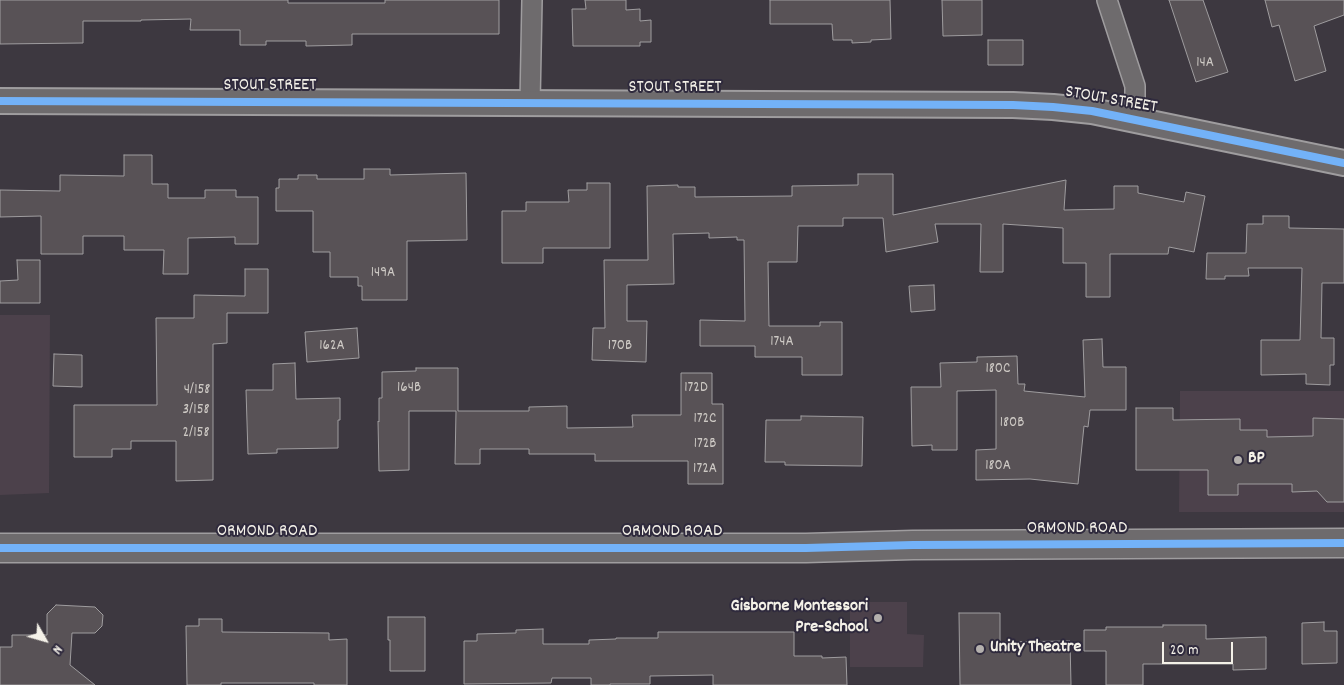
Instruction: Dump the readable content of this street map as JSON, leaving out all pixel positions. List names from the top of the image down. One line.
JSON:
{"streets":{"main road":["ORMOND ROAD"],"street":["STOUT STREET"]},"places":["BP","Gisborne Montessori Pre-School","Unity Theatre"],"house_numbers":["14A","149A","174A","162A","170B","180C","164B","172D","4/158","3/158","172C","180B","2/158","172B","180A","172A"],"scale_bar":"20 m","north":"bottom right"}
